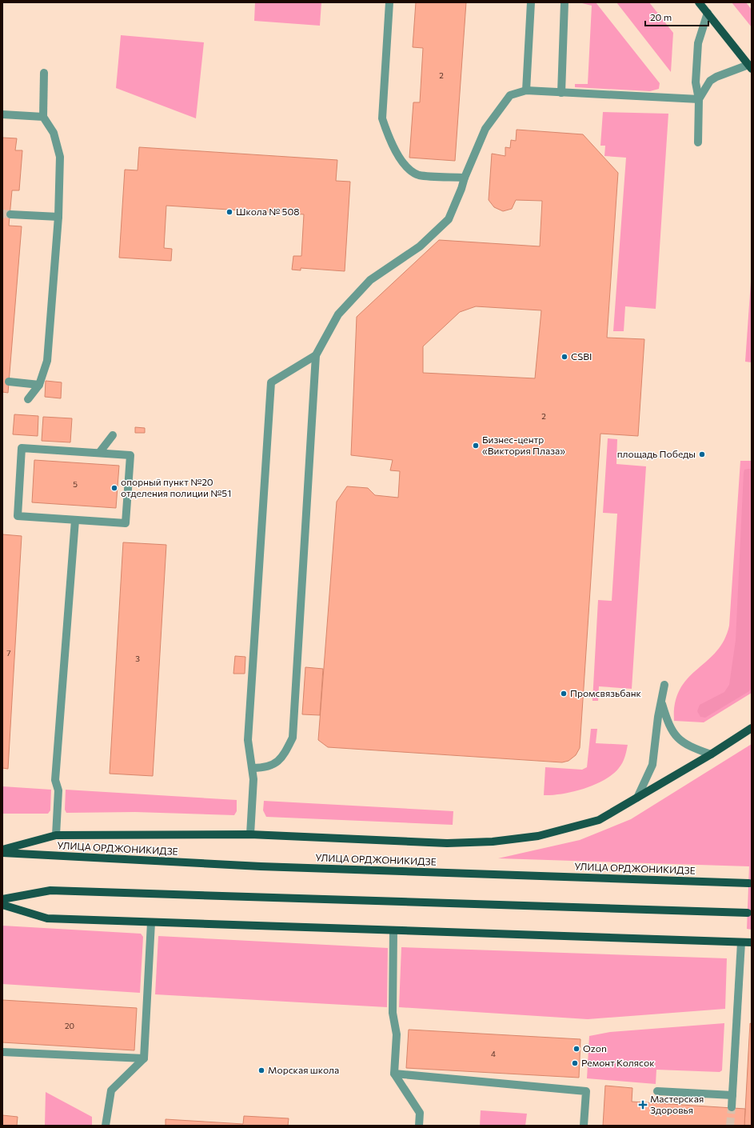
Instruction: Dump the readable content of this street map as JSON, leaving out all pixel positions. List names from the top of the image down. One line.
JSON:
{"streets":{"main road":["УЛИЦА ОРДЖОНИКИДЗЕ"]},"places":{"other":["Школа № 508","CSBI","Бизнес-центр «Виктория Плаза»","площадь Победы","опорный пункт №20 отделения полиции №51","Промсвязьбанк","Ozon","Ремонт Колясок","Морская школа"],"health":["Мастерская Здоровья"]},"house_numbers":["2","2","5","7","3","20","4"],"scale_bar":"20 m"}
